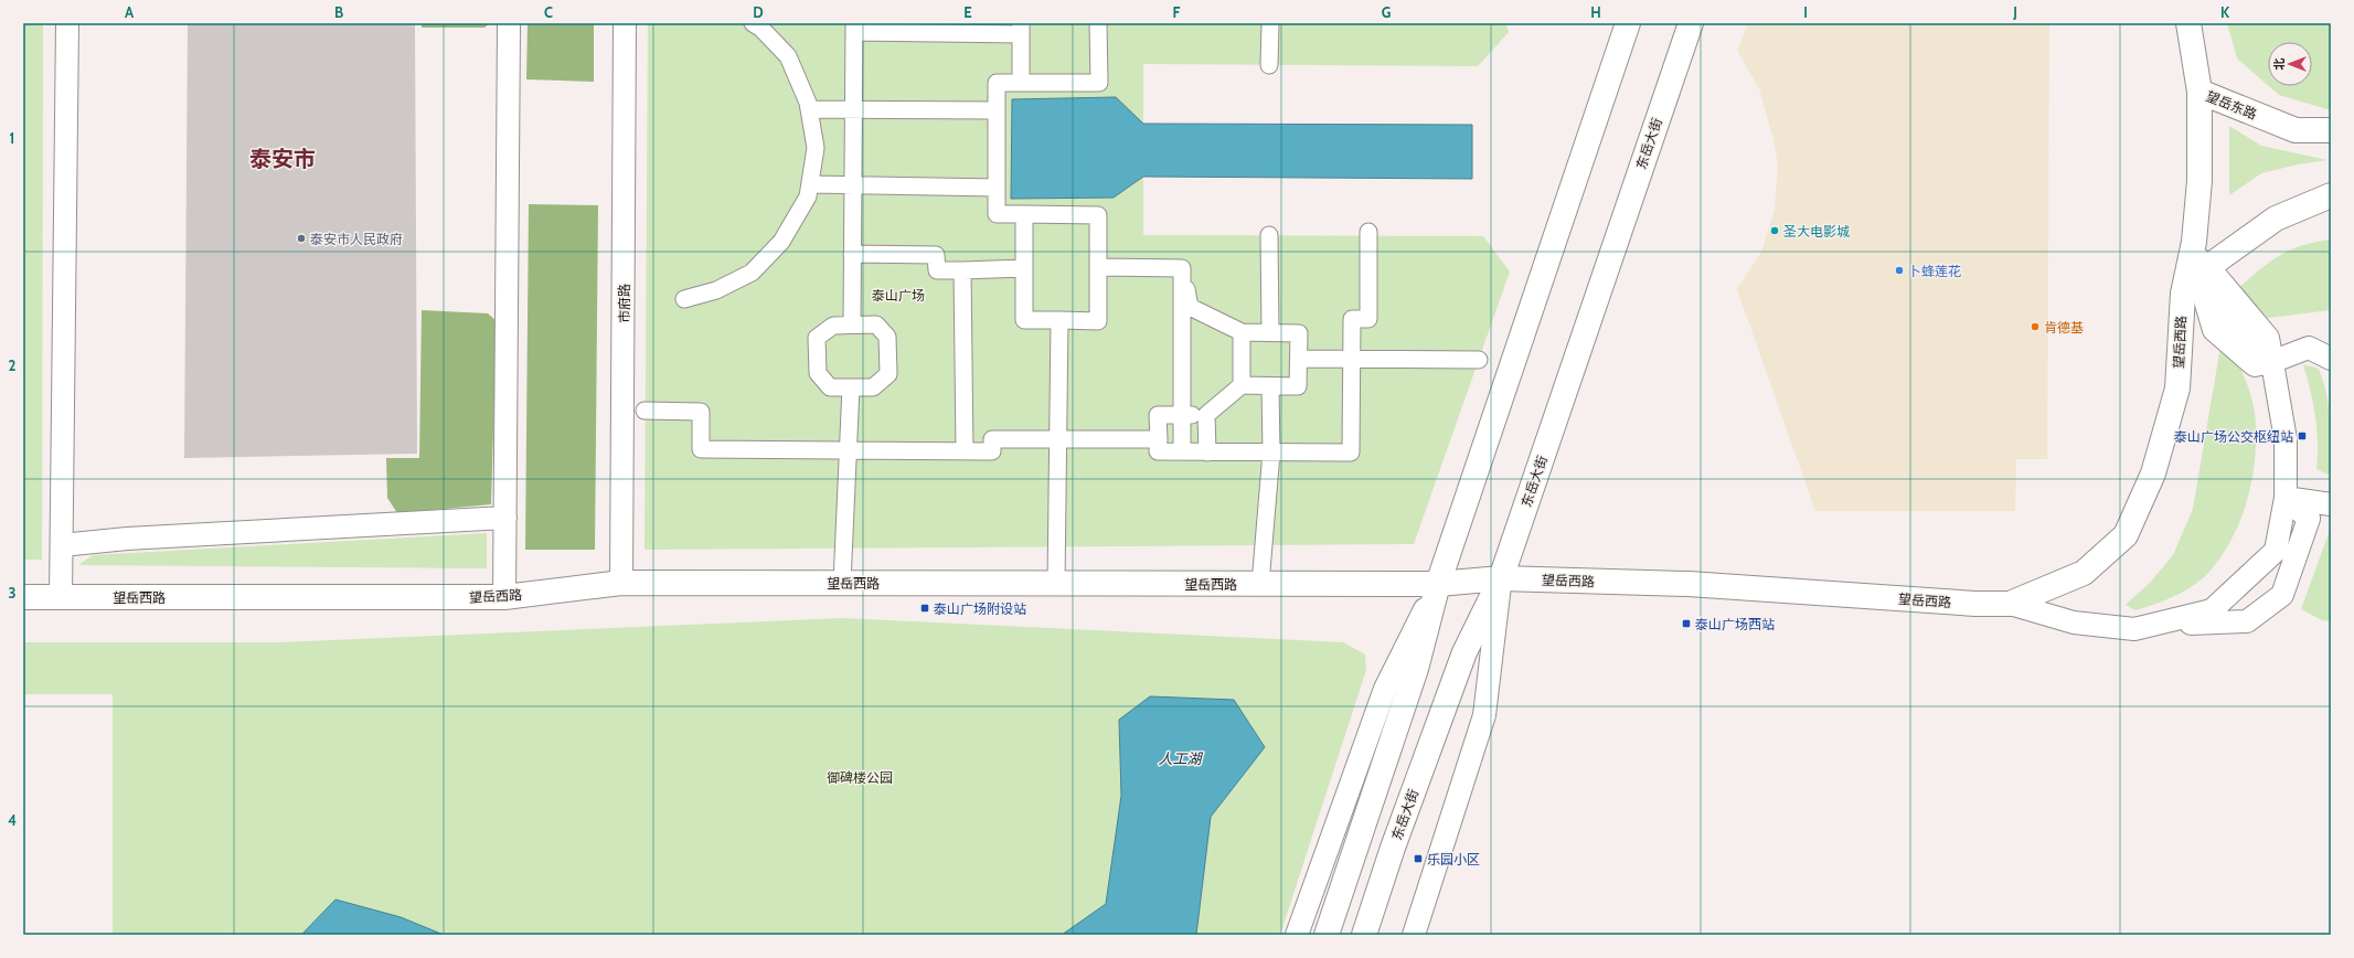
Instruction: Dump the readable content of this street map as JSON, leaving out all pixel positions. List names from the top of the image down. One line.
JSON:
{"streets":{"street":["望岳东路","东岳大街","市府路","望岳西路"]},"crossings":[["望岳东路","望岳西路"],["东岳大街","望岳西路"],["市府路","望岳西路"]],"districts":["泰安市"],"water":["人工湖"],"parks":["泰山广场","御碑楼公园"],"places":{"other":["圣大电影城","泰安市人民政府","卜蜂莲花","肯德基"],"transit":["泰山广场公交枢纽站","泰山广场附设站","泰山广场西站","乐园小区"]},"north":"left","grid":{"columns":["A","B","C","D","E","F","G","H","I","J","K"],"rows":["1","2","3","4"]}}
